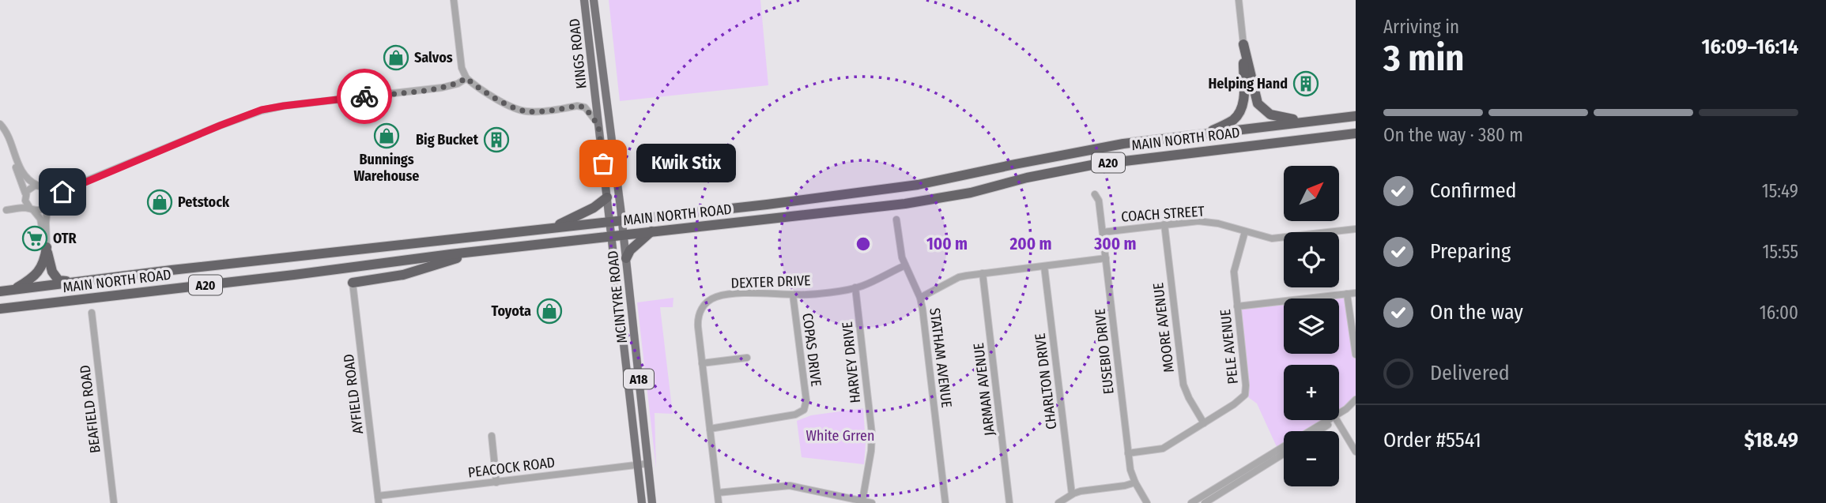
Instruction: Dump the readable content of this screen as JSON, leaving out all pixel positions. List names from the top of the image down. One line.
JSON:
{"streets":{"highway":["MAIN NORTH ROAD","A20"],"main road":["KINGS ROAD","MCINTYRE ROAD","A18"],"street":["COACH STREET","DEXTER DRIVE","MOORE AVENUE","PELE AVENUE","COPAS DRIVE","EUSEBIO DRIVE","STATHAM AVENUE","HARVEY DRIVE","CHARLTON DRIVE","JARMAN AVENUE","AYFIELD ROAD","BEAFIELD ROAD","PEACOCK ROAD"]},"crossings":[["KINGS ROAD","MAIN NORTH ROAD"],["KINGS ROAD","MCINTYRE ROAD"],["MAIN NORTH ROAD","MCINTYRE ROAD"],["COACH STREET","MOORE AVENUE"],["COACH STREET","PELE AVENUE"],["COACH STREET","EUSEBIO DRIVE"],["DEXTER DRIVE","COPAS DRIVE"],["DEXTER DRIVE","STATHAM AVENUE"],["DEXTER DRIVE","HARVEY DRIVE"],["MCINTYRE ROAD","PEACOCK ROAD"],["MOORE AVENUE","PELE AVENUE"],["PELE AVENUE","EUSEBIO DRIVE"],["AYFIELD ROAD","PEACOCK ROAD"]],"parks":["White Grren"],"places":{"shop":["Salvos","Bunnings Warehouse","Petstock","Toyota"],"building":["Helping Hand","Big Bucket"],"other":["Kwik Stix"],"supermarket":["OTR"]},"north":"top right","page":{"heading":["3 min","Arriving in","16:09–16:14"],"panel":["Order #5541","$18.49"],"bar":"On the way · 380 m","bubble":"Kwik Stix","list":[["Confirmed","15:49"],["Preparing","15:55"],["On the way","16:00"],"Delivered"],"map_buttons":["+","−"]},"rings":["100 m","200 m","300 m"]}
